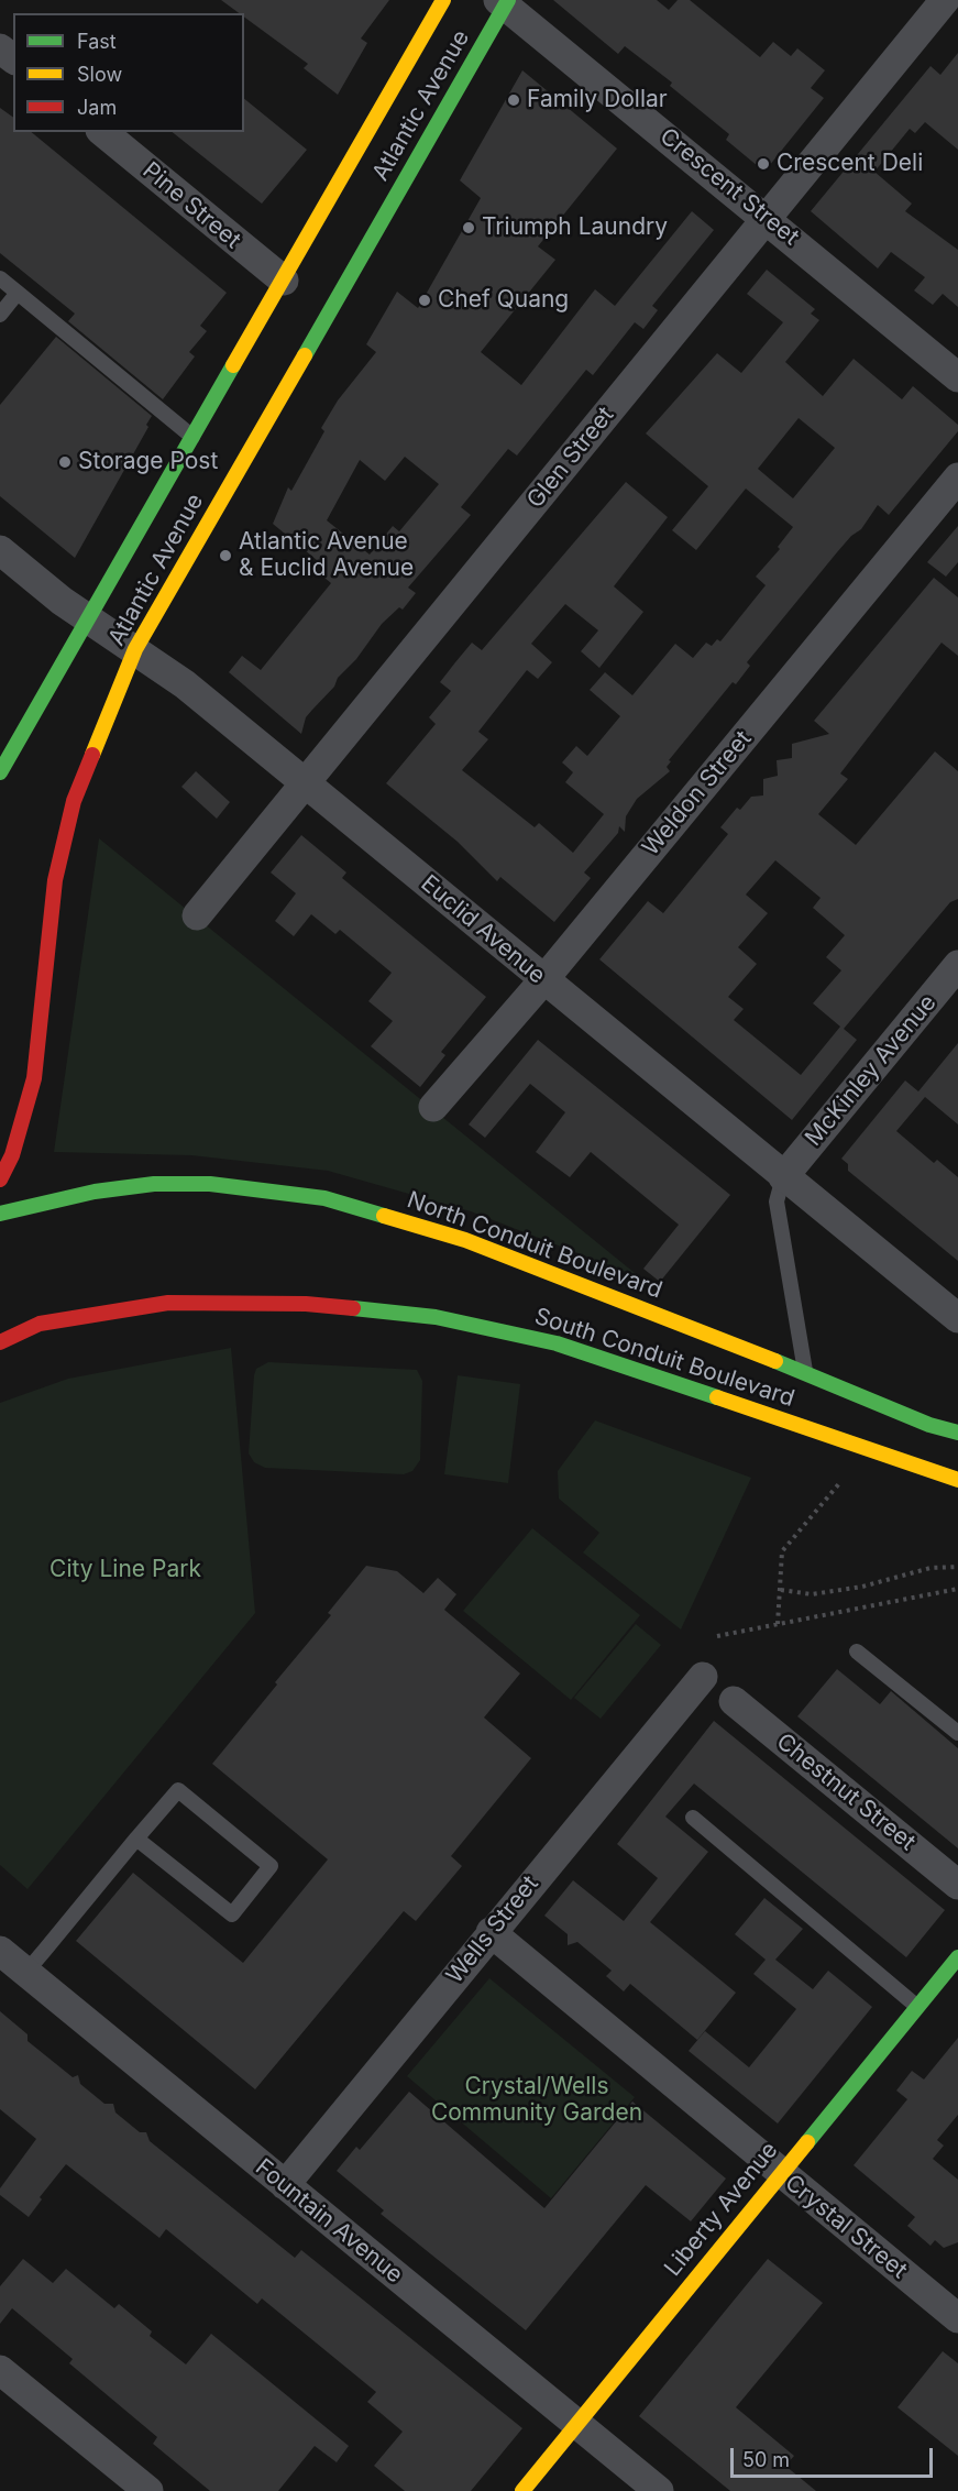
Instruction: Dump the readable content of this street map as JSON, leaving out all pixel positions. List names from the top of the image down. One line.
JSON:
{"streets":{"main road":["Atlantic Avenue","North Conduit Boulevard","South Conduit Boulevard","Liberty Avenue"],"street":["Crescent Street","Pine Street","Glen Street","Weldon Street","Euclid Avenue","McKinley Avenue","Chestnut Street","Wells Street","Fountain Avenue","Crystal Street"]},"crossings":[["Atlantic Avenue","Crescent Street"],["Atlantic Avenue","Pine Street"],["Atlantic Avenue","Euclid Avenue"],["Crescent Street","Glen Street"],["Glen Street","Euclid Avenue"],["Weldon Street","Euclid Avenue"],["Euclid Avenue","McKinley Avenue"],["Wells Street","Fountain Avenue"],["Wells Street","Crystal Street"],["Liberty Avenue","Fountain Avenue"],["Liberty Avenue","Crystal Street"]],"parks":["City Line Park","Crystal/Wells Community Garden"],"places":["Family Dollar","Crescent Deli","Triumph Laundry","Chef Quang","Storage Post","Atlantic Avenue & Euclid Avenue"],"legend":["Fast","Slow","Jam"],"scale_bar":"50 m"}
